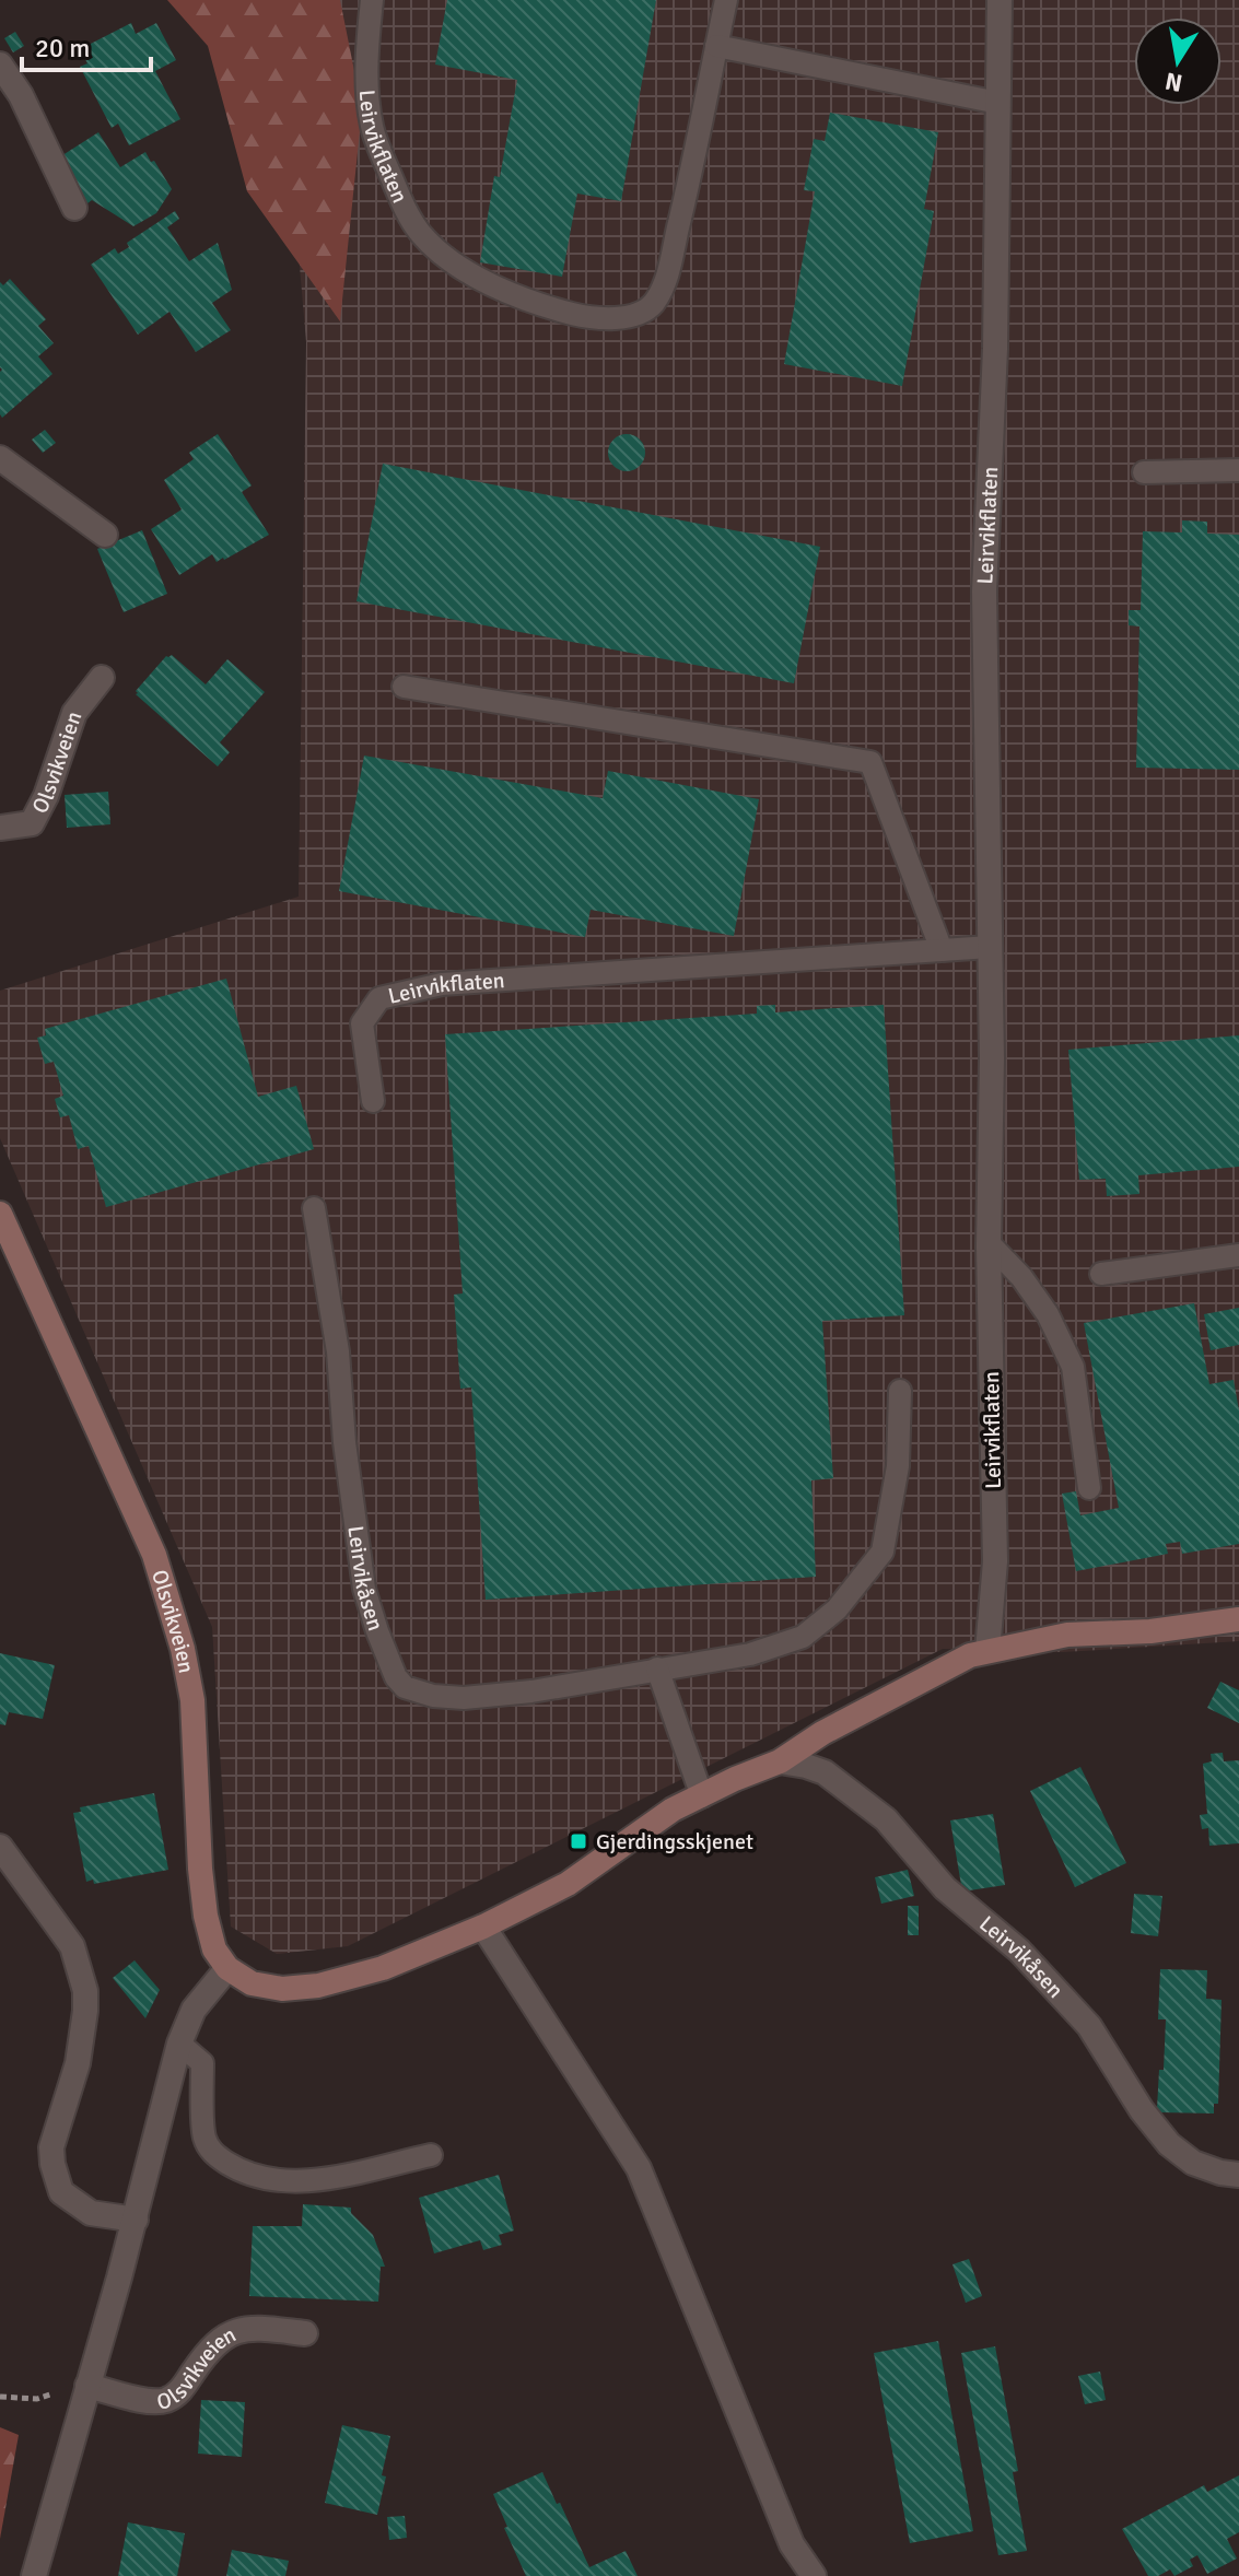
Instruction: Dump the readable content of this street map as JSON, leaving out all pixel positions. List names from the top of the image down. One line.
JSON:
{"streets":{"main road":["Olsvikveien"],"street":["Leirvikflaten","Leirvikåsen"]},"places":{"transit":["Gjerdingsskjenet"]},"scale_bar":"20 m","north":"bottom"}
